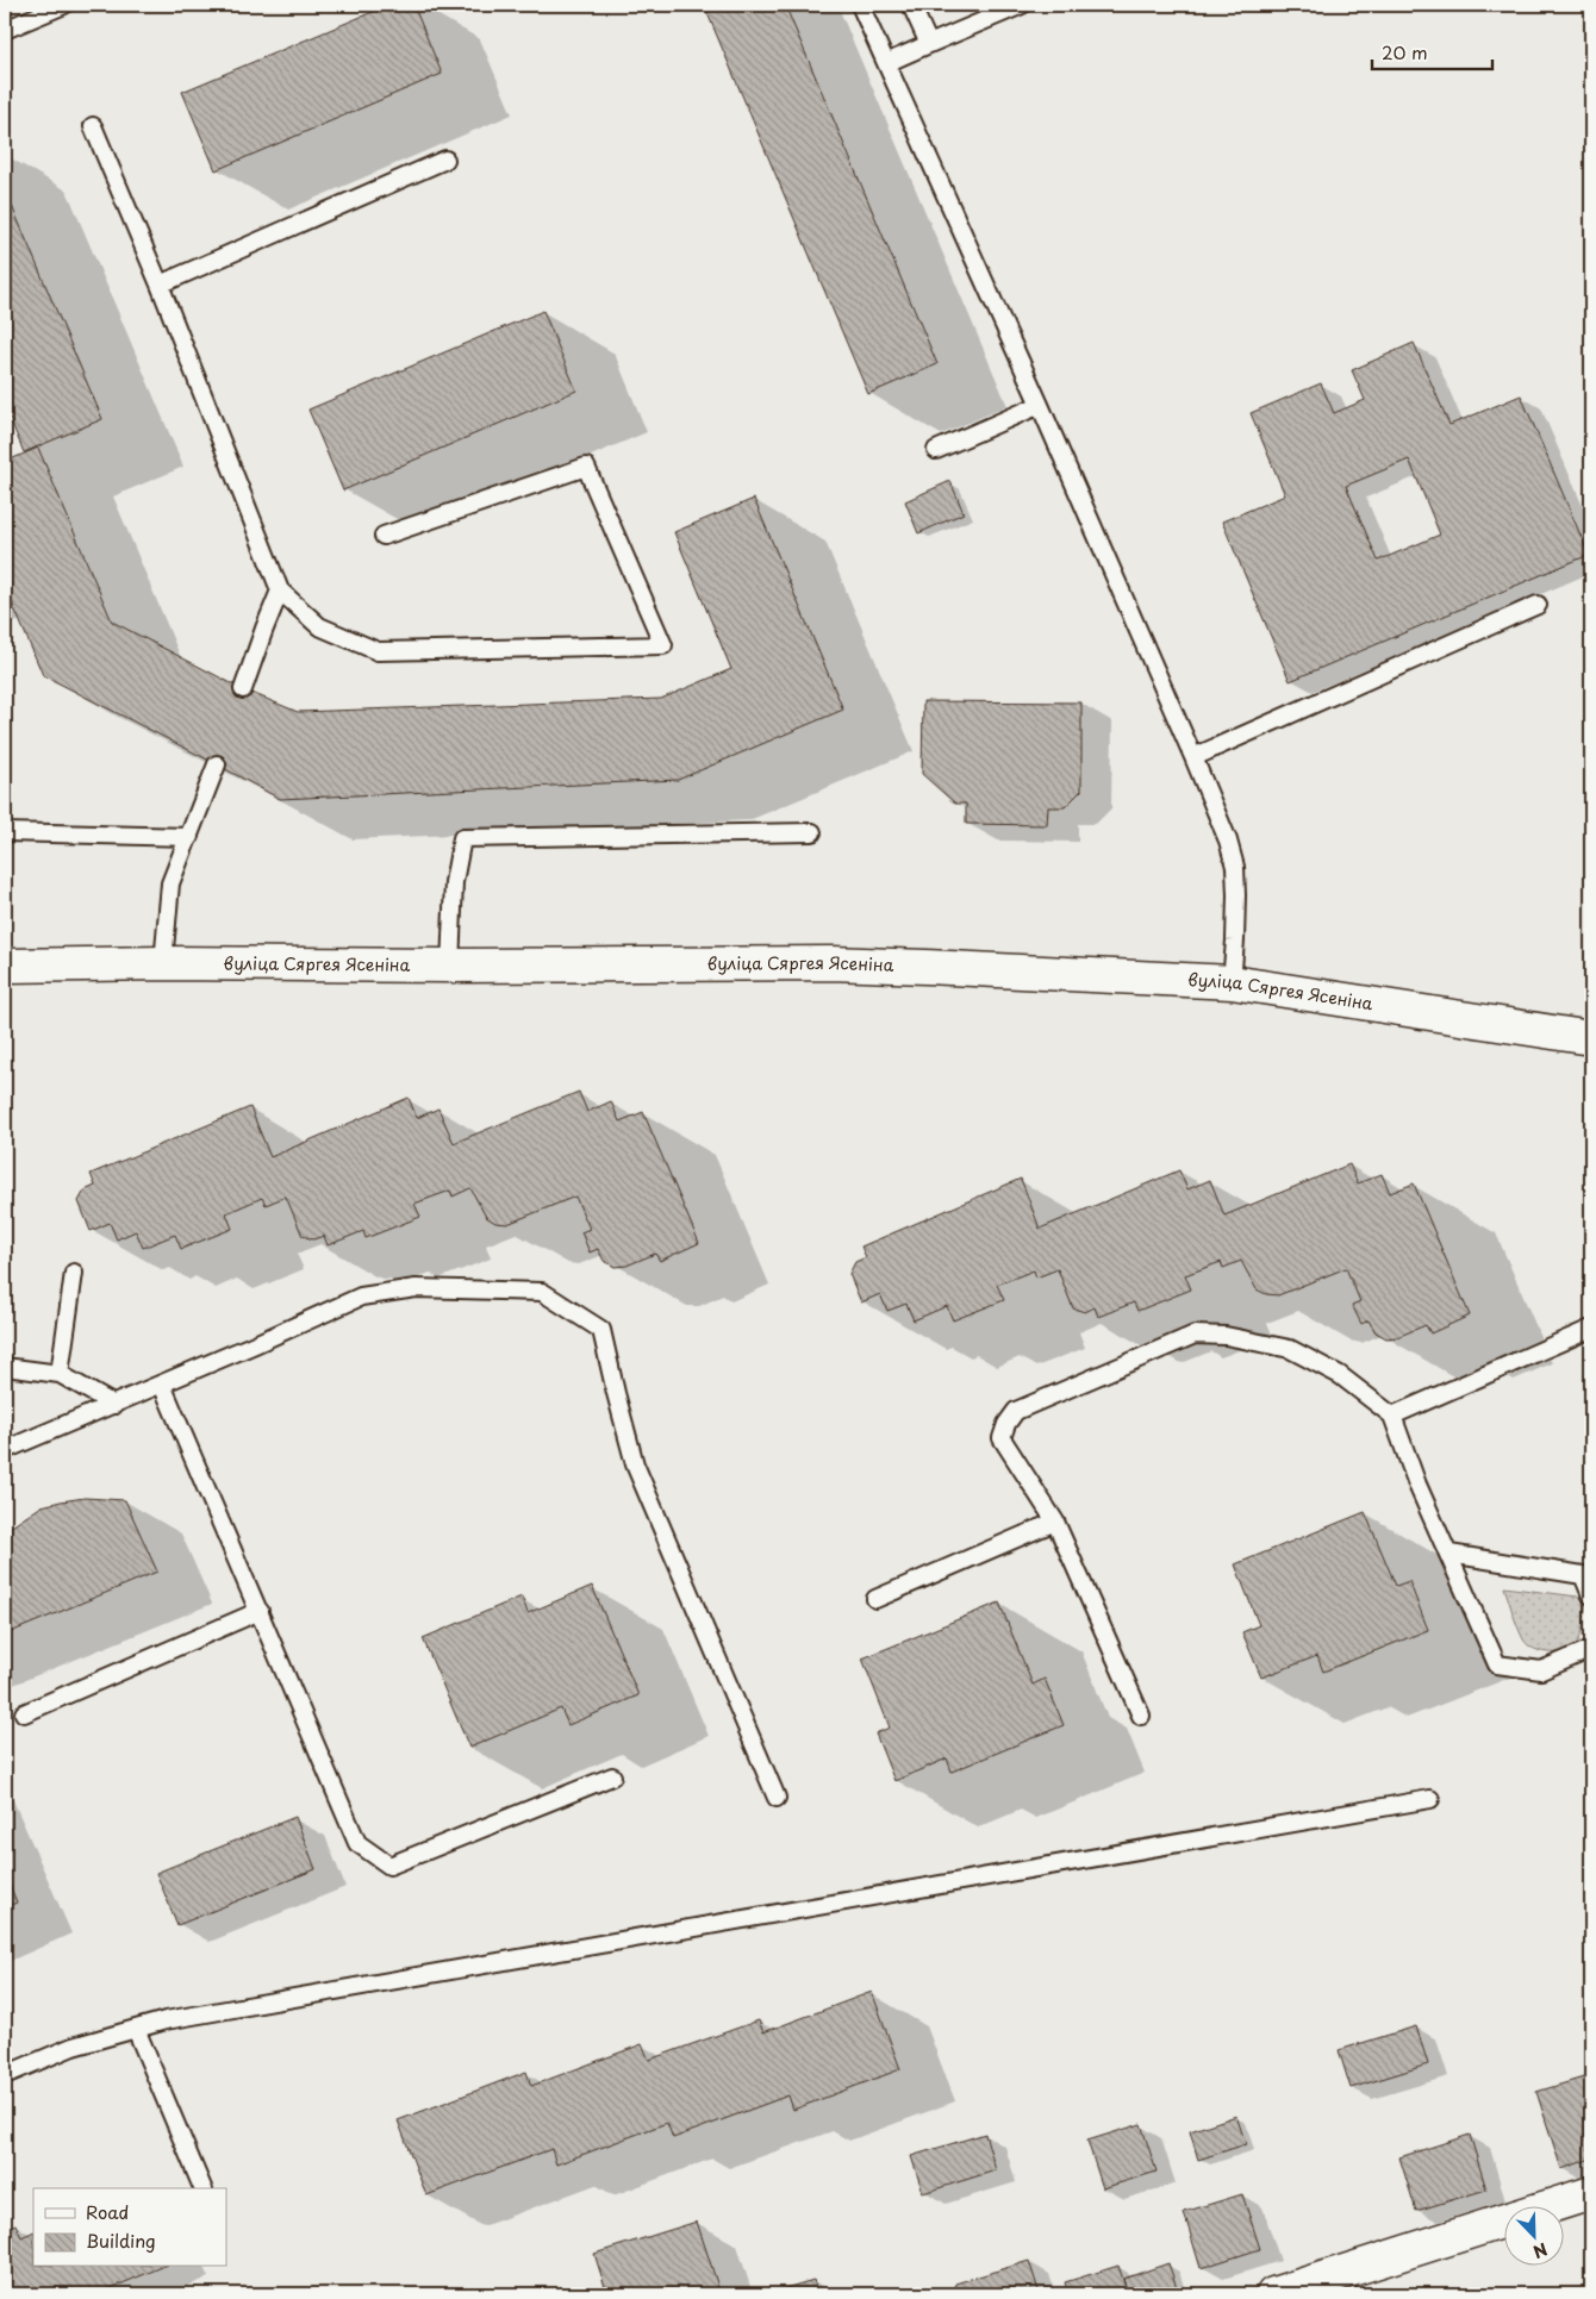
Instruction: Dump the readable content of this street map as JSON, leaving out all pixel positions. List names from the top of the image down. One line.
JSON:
{"streets":{"main road":["вуліца Сяргея Ясеніна"]},"legend":["Road","Building"],"scale_bar":"20 m","north":"bottom right"}
